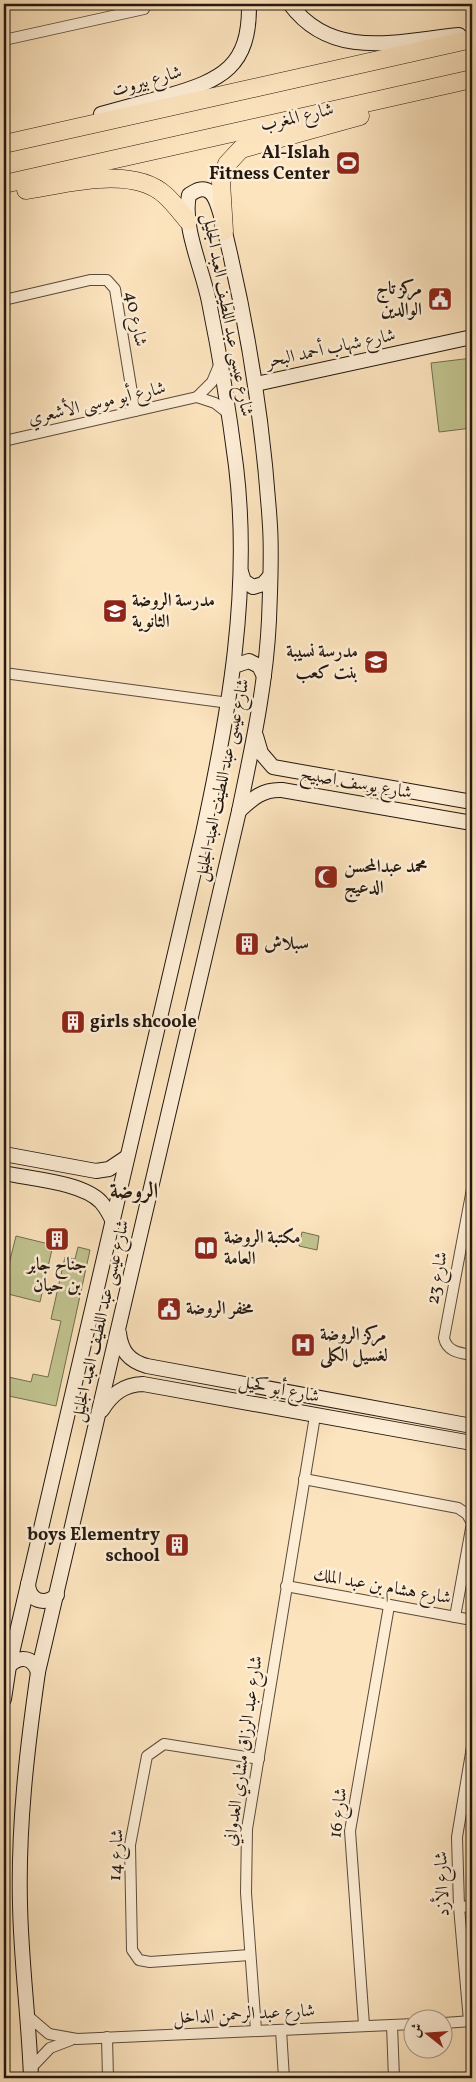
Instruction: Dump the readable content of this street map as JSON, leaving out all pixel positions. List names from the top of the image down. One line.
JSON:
{"streets":{"highway":["شارع المغرب"],"main road":["شارع بيروت","شارع عيسى عبد اللطيف العبد الجليل","شارع شهاب أحمد البحر","شارع يوسف اصبيح","شارع أبو كحيل"],"street":["شارع 40","شارع أبو موسى الأشعري","شارع 23","شارع هشام بن عبد الملك","شارع عبد الرزاق مشاري العدواني","شارع 16","شارع 14","شارع الأزد","شارع عبد الرحمن الداخل"]},"crossings":[["شارع عيسى عبد اللطيف العبد الجليل","شارع شهاب أحمد البحر"],["شارع عيسى عبد اللطيف العبد الجليل","شارع يوسف اصبيح"],["شارع عيسى عبد اللطيف العبد الجليل","شارع أبو كحيل"],["شارع عيسى عبد اللطيف العبد الجليل","شارع عبد الرحمن الداخل"],["شارع 40","شارع أبو موسى الأشعري"],["شارع أبو كحيل","شارع عبد الرزاق مشاري العدواني"],["شارع هشام بن عبد الملك","شارع عبد الرزاق مشاري العدواني"],["شارع هشام بن عبد الملك","شارع 16"],["شارع عبد الرزاق مشاري العدواني","شارع 14"],["شارع عبد الرزاق مشاري العدواني","شارع عبد الرحمن الداخل"],["شارع 16","شارع عبد الرحمن الداخل"]],"districts":["الروضة"],"places":{"sports":["Al-Islah Fitness Center"],"public building":["مركز تاج الوالدين","مخفر الروضة"],"school or university":["مدرسة الروضة الثانوية","مدرسة نسيبة بنت كعب"],"mosque":["محمد عبدالمحسن الدعيج"],"building":["سبلاش","girls shcoole","جناح جابر بن حيان","boys Elementry school"],"library":["مكتبة الروضة العامة"],"hospital":["مركز الروضة لغسيل الكلى"]},"north":"left"}
